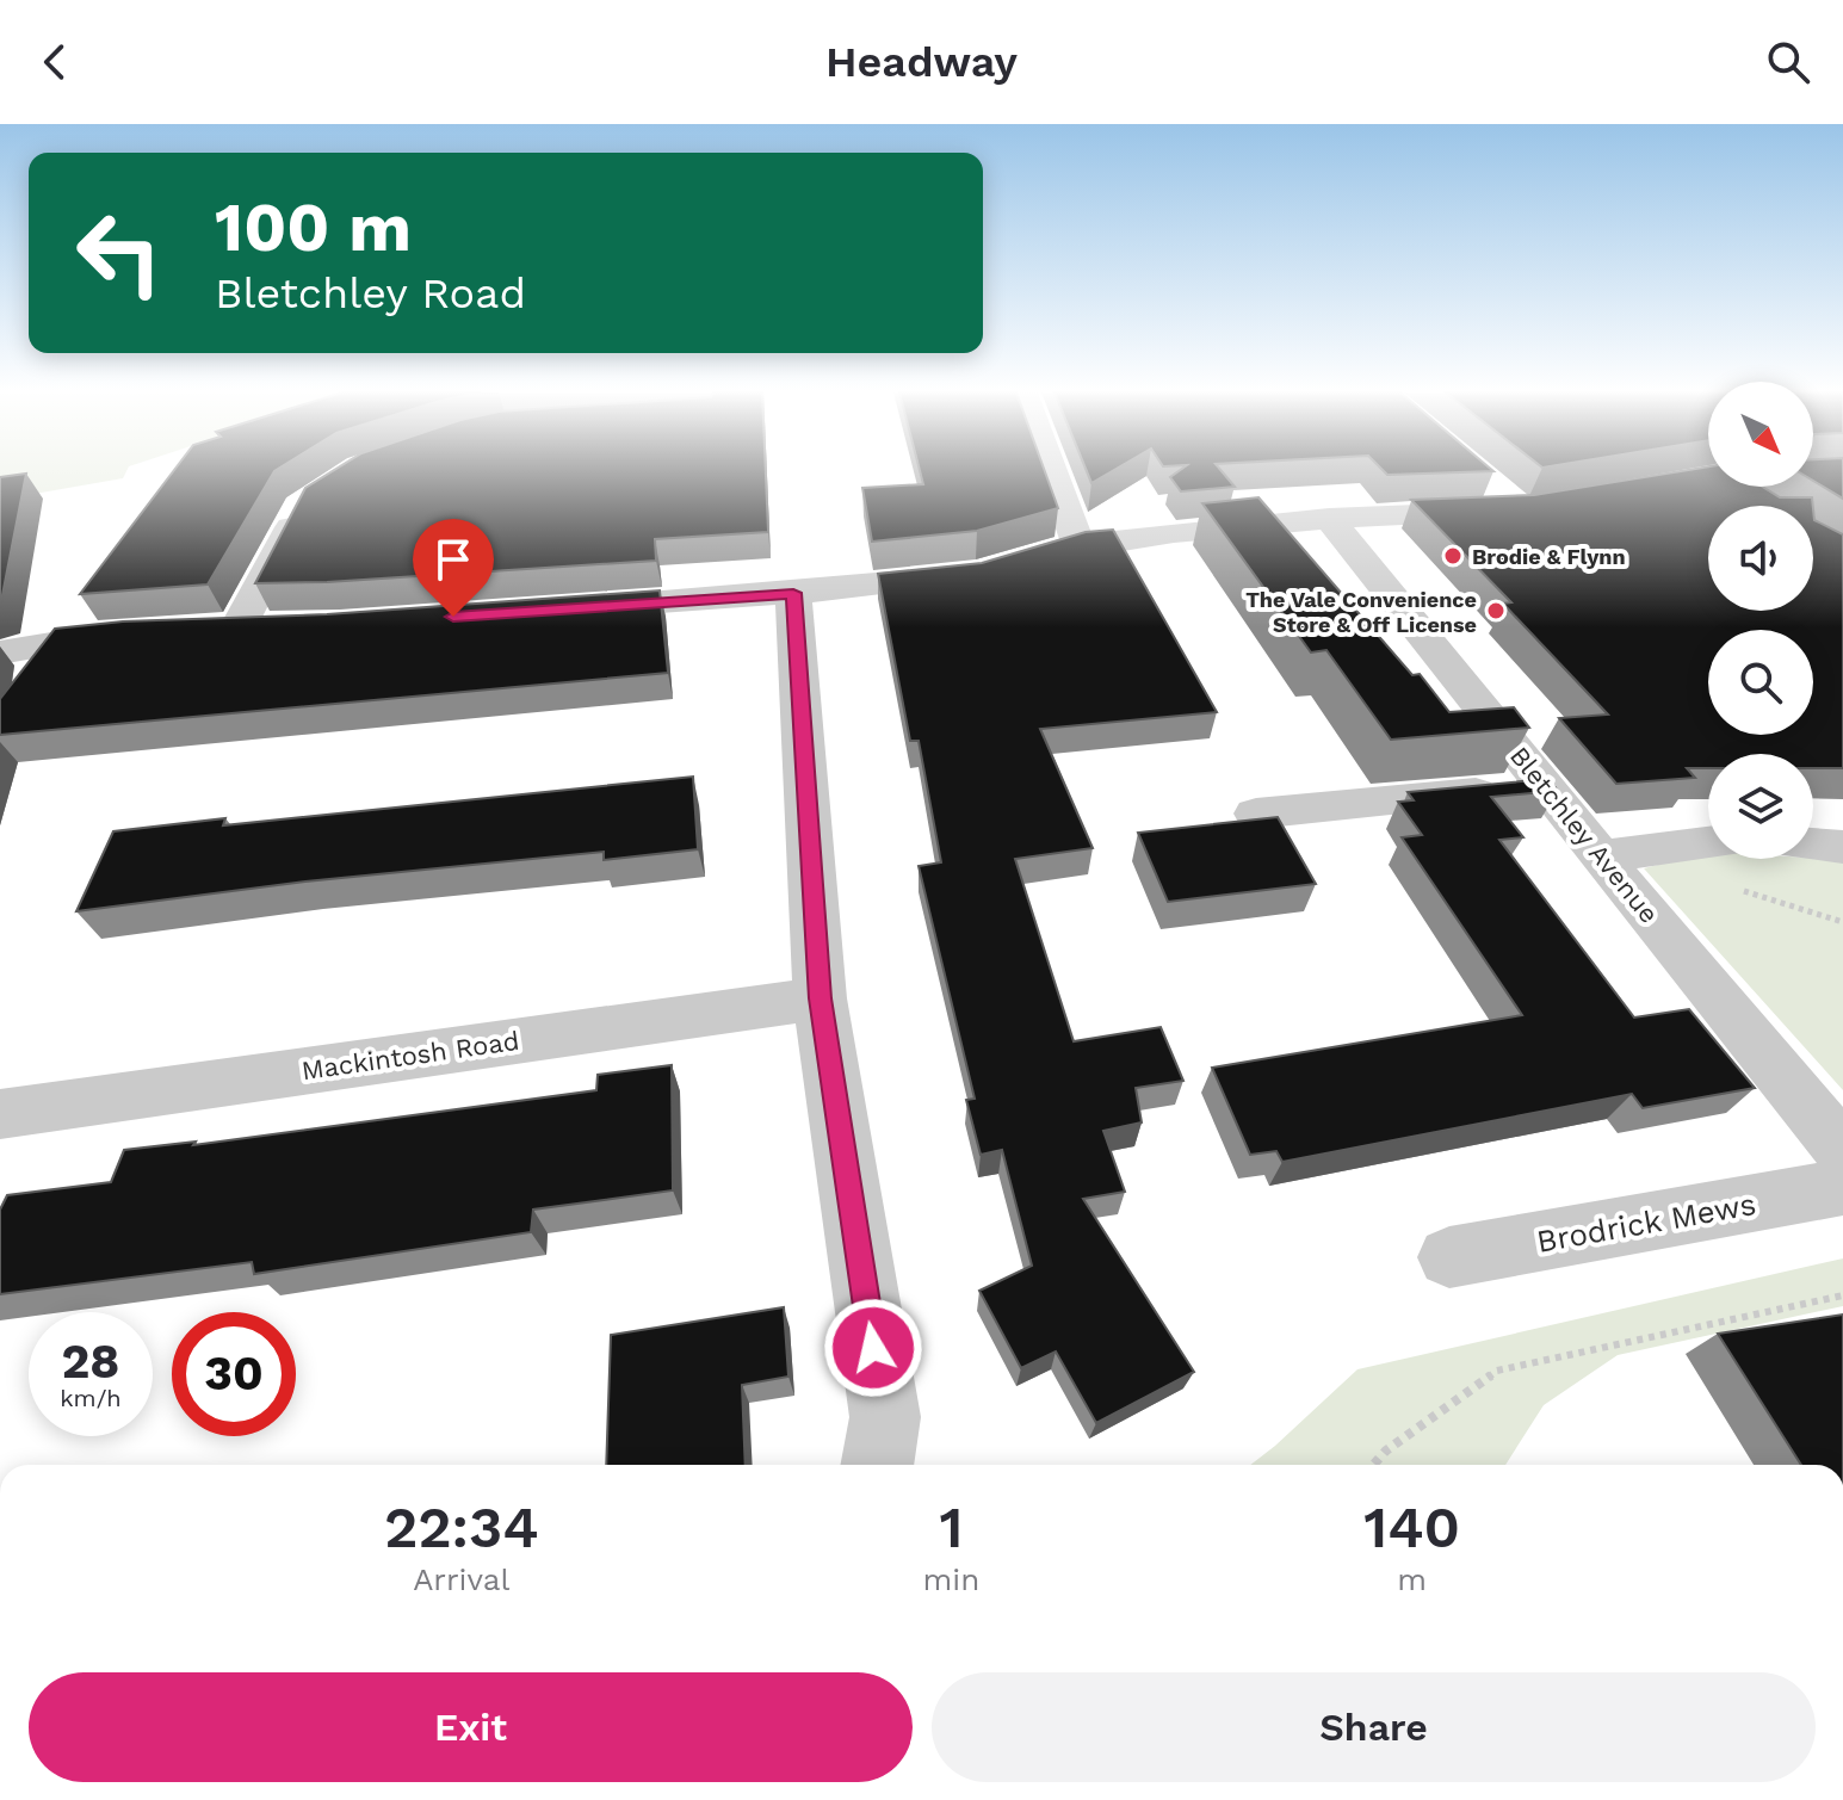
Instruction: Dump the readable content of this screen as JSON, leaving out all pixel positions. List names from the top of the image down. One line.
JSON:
{"streets":{"street":["Bletchley Avenue","Mackintosh Road","Brodrick Mews"]},"places":["Brodie & Flynn","The Vale Convenience Store & Off License"],"north":"bottom right","page":{"header":"Headway","turn":["100 m","Bletchley Road"],"speed":"28 km/h","limit":"30","eta":["22:34","Arrival","1","min","140","m"],"buttons":["Exit","Share"]}}
